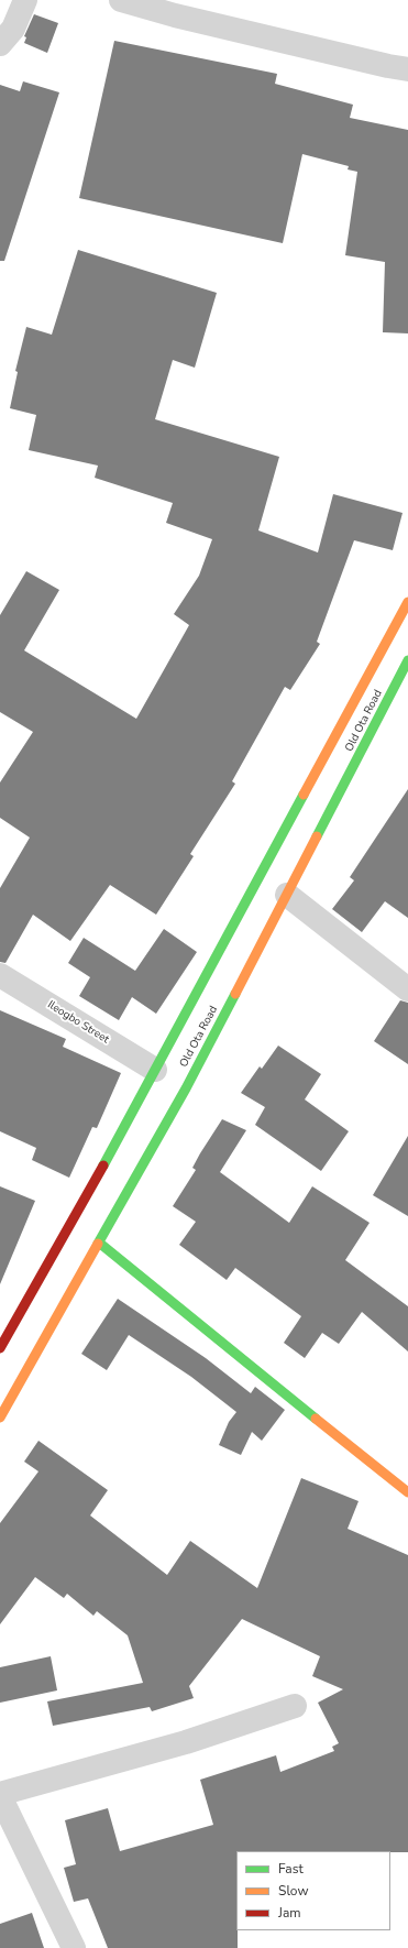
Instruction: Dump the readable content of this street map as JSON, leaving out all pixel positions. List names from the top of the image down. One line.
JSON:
{"streets":{"street":["Old Ota Road","Ileogbo Street"]},"crossings":[["Old Ota Road","Ileogbo Street"]],"legend":["Fast","Slow","Jam"]}
